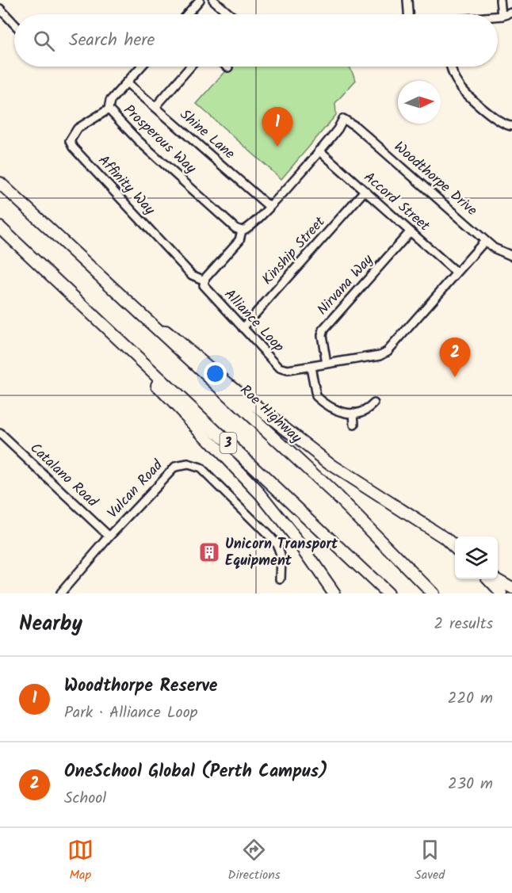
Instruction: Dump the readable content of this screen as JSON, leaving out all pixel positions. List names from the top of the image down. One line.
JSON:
{"streets":{"highway":["Roe Highway","3"],"street":["Shine Lane","Prosperous Way","Woodthorpe Drive","Affinity Way","Accord Street","Kinship Street","Nirvana Way","Alliance Loop","Catalano Road","Vulcan Road"]},"crossings":[["Shine Lane","Prosperous Way"],["Prosperous Way","Affinity Way"],["Woodthorpe Drive","Accord Street"],["Woodthorpe Drive","Alliance Loop"],["Affinity Way","Alliance Loop"],["Accord Street","Kinship Street"],["Accord Street","Nirvana Way"],["Accord Street","Alliance Loop"],["Kinship Street","Alliance Loop"],["Nirvana Way","Alliance Loop"],["Catalano Road","Vulcan Road"]],"places":{"building":["Unicorn Transport Equipment"]},"north":"right","page":{"search":"Search here","pins":["1","2"],"heading":["Nearby","2 results"],"list":[{"mark":"1","name":"Woodthorpe Reserve","note":"Park · Alliance Loop","value":"220 m"},{"mark":"2","name":"OneSchool Global (Perth Campus)","note":"School","value":"230 m"}],"nav":["Map","Directions","Saved"]}}
